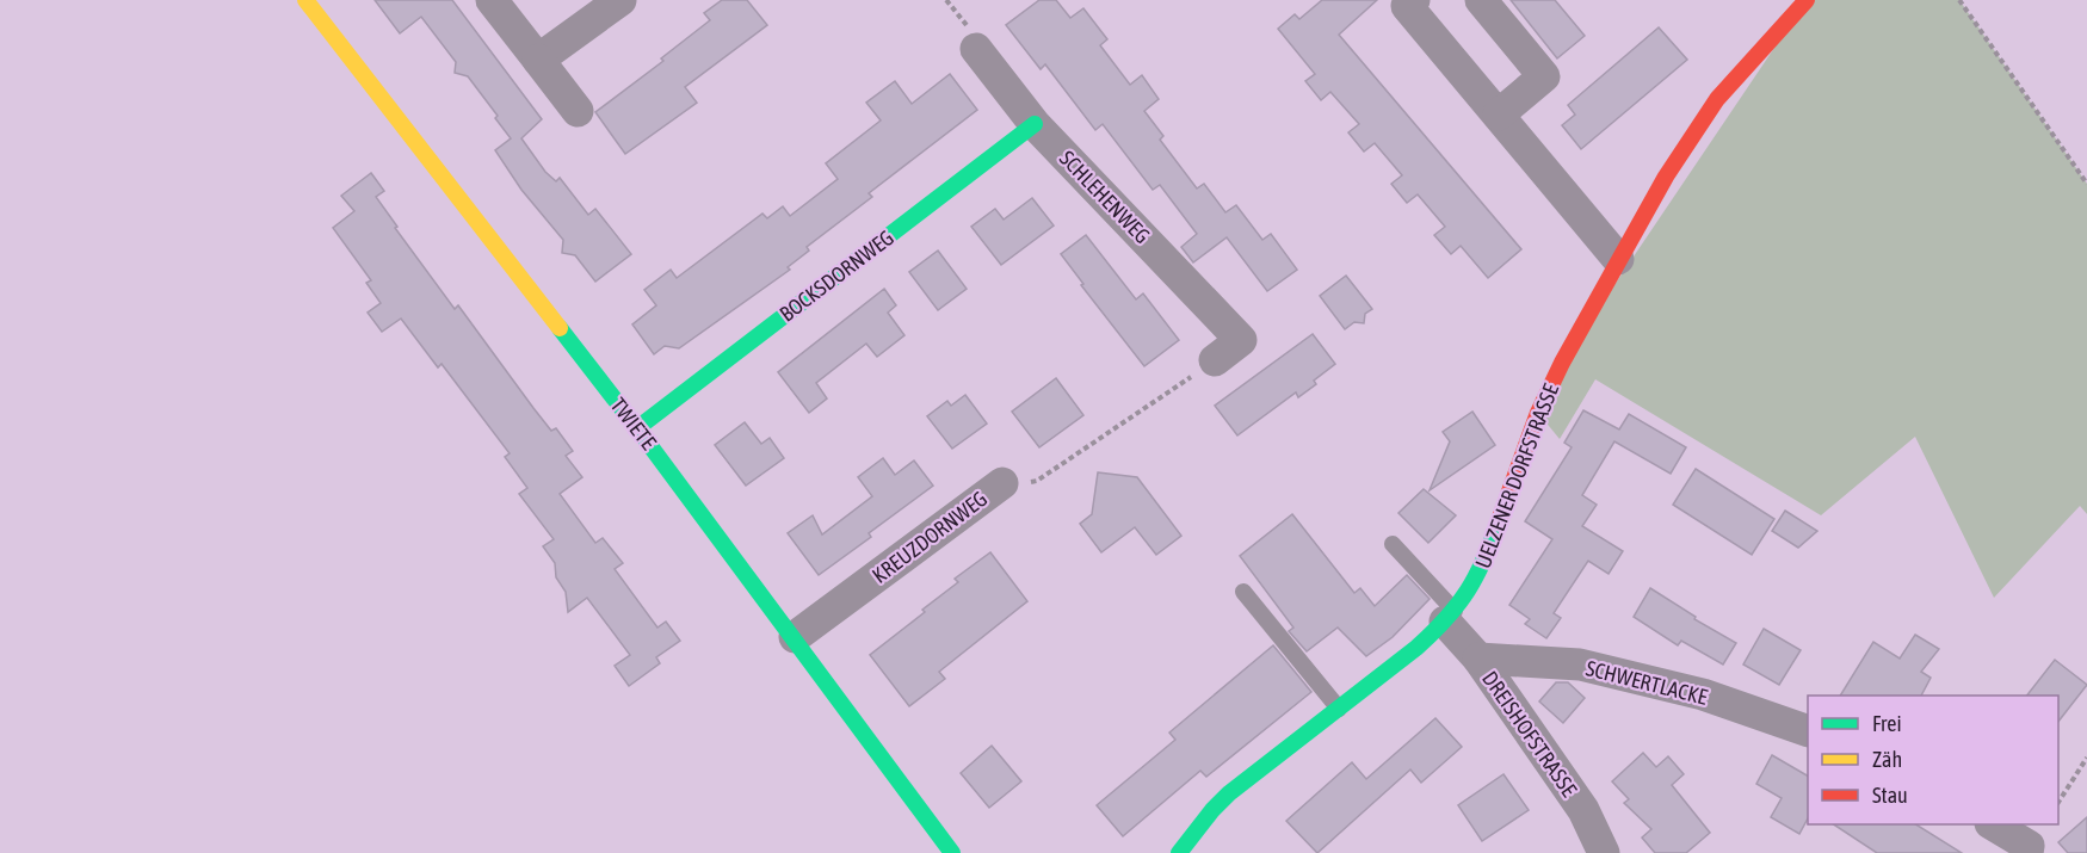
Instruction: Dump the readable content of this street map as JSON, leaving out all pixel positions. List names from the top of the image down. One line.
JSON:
{"streets":{"street":["SCHLEHENWEG","BOCKSDORNWEG","TWIETE","UELZENER DORFSTRASSE","KREUZDORNWEG","SCHWERTLACKE","DREISHOFSTRASSE"]},"crossings":[["SCHLEHENWEG","BOCKSDORNWEG"],["SCHLEHENWEG","KREUZDORNWEG"],["BOCKSDORNWEG","TWIETE"],["TWIETE","KREUZDORNWEG"],["UELZENER DORFSTRASSE","DREISHOFSTRASSE"],["SCHWERTLACKE","DREISHOFSTRASSE"]],"legend":["Frei","Zäh","Stau"]}
